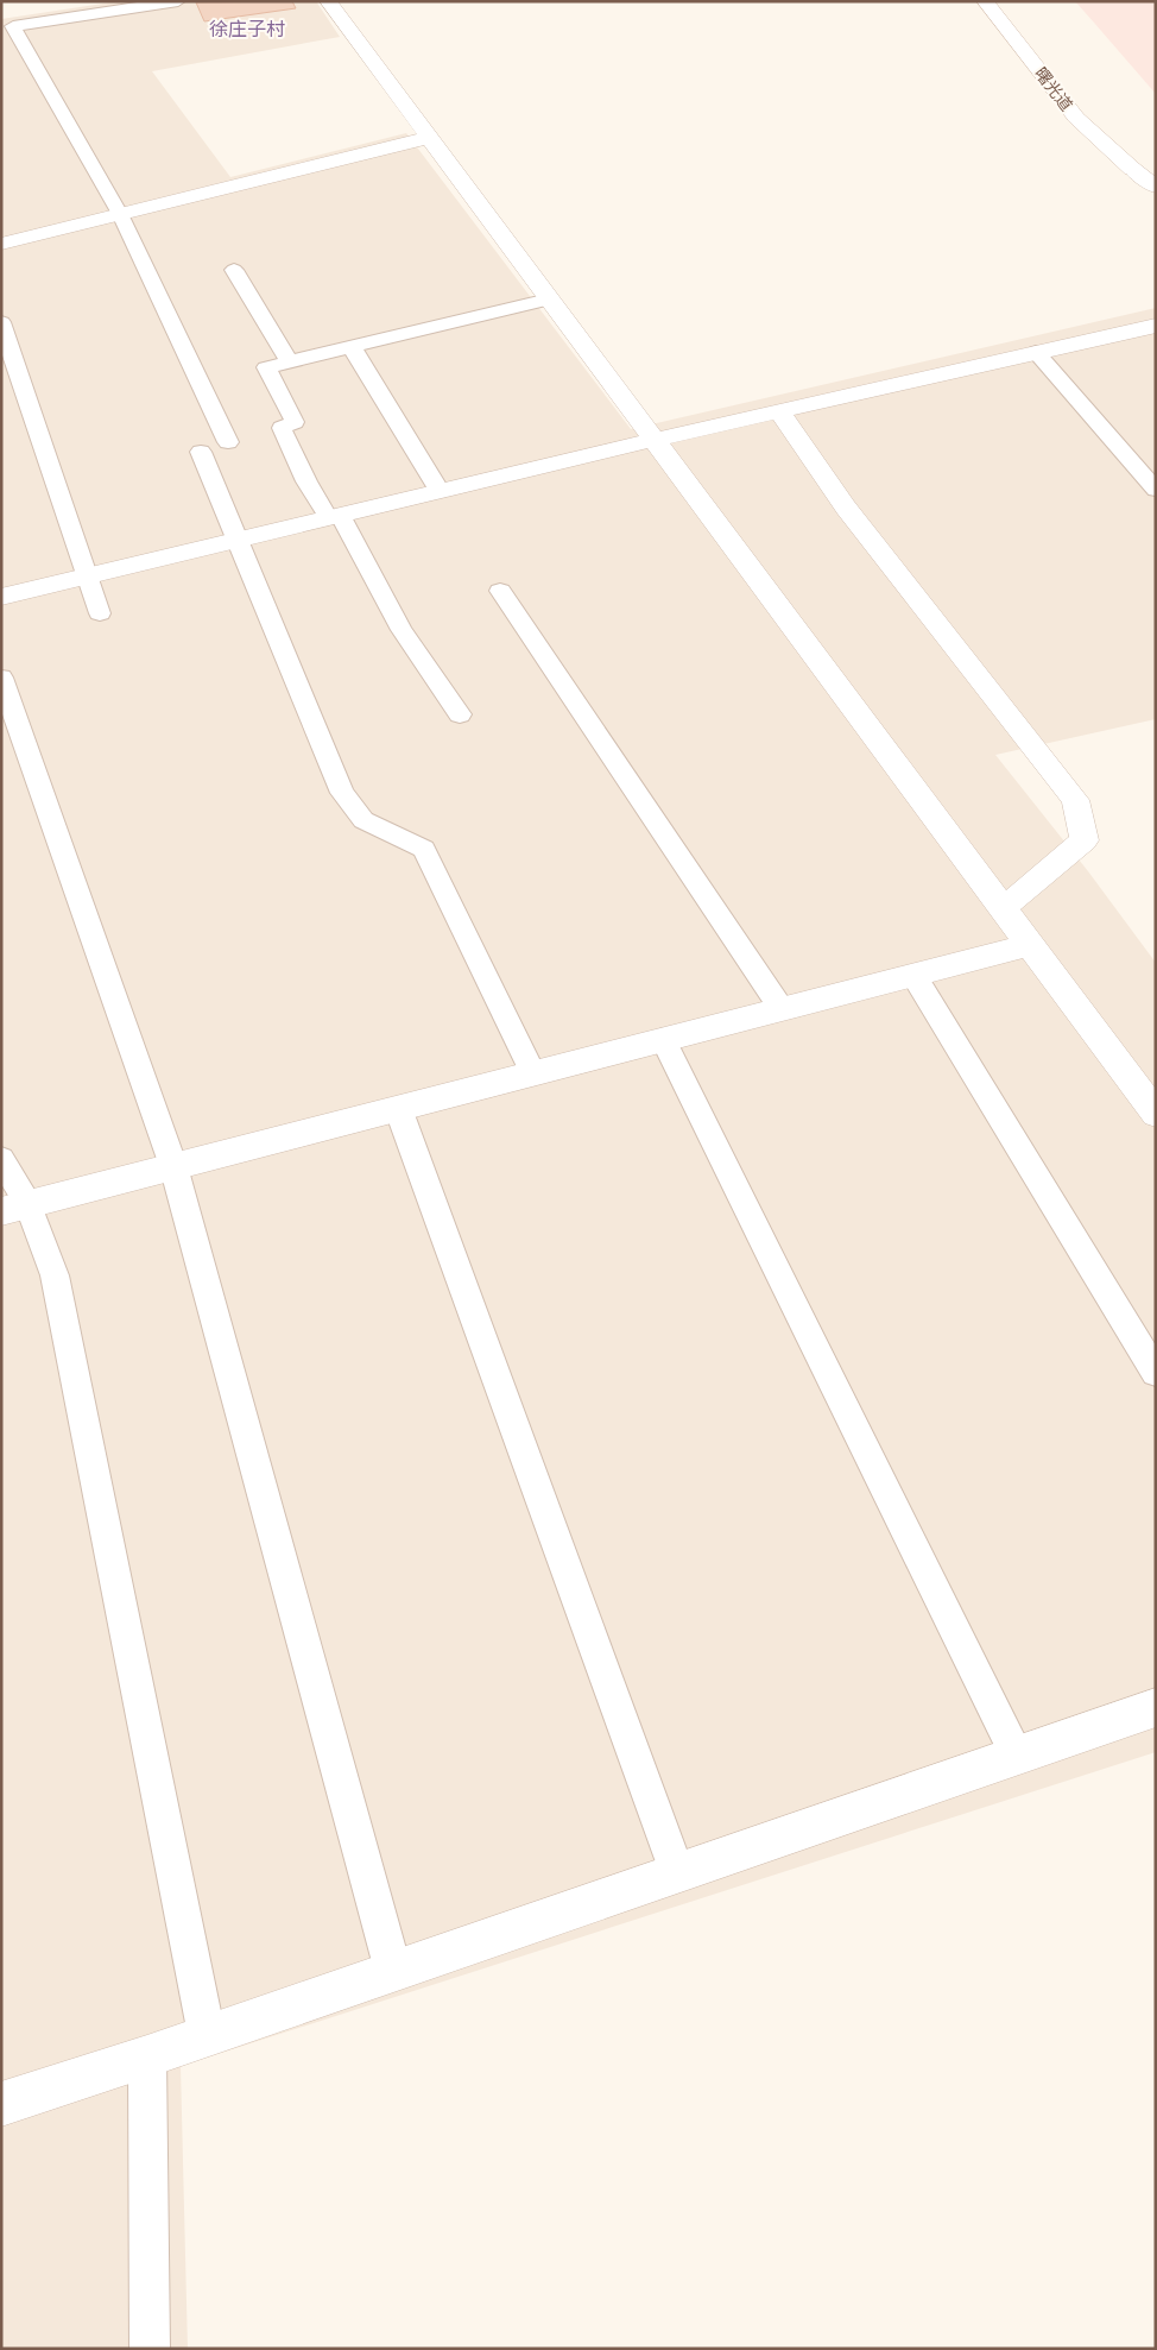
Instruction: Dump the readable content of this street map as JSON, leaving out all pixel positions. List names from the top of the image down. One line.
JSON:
{"streets":{"street":["曙光道"]},"districts":["徐庄子村"]}
